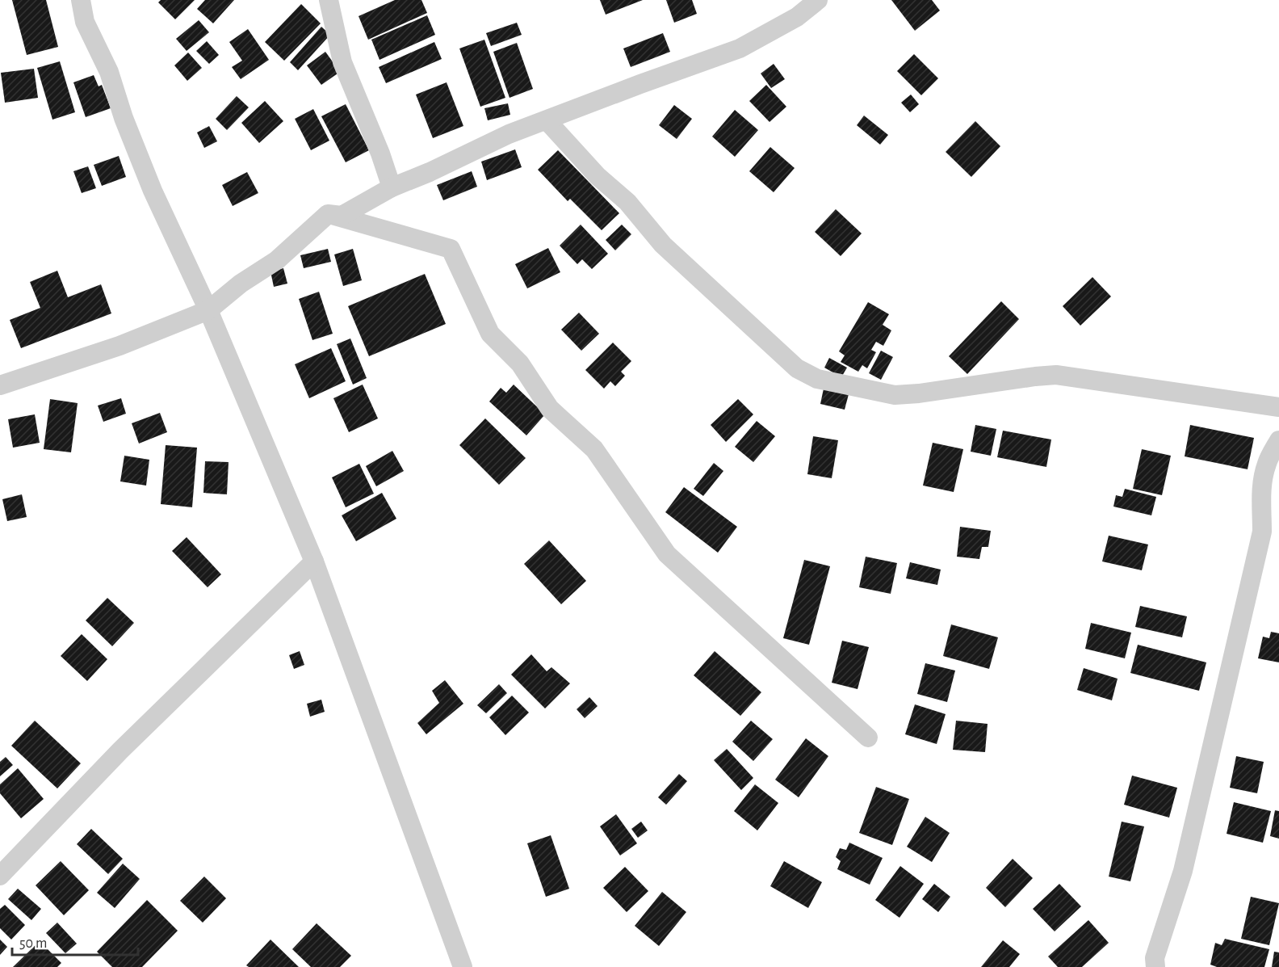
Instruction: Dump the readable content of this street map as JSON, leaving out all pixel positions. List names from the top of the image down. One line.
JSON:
{"scale_bar":"50 m"}
